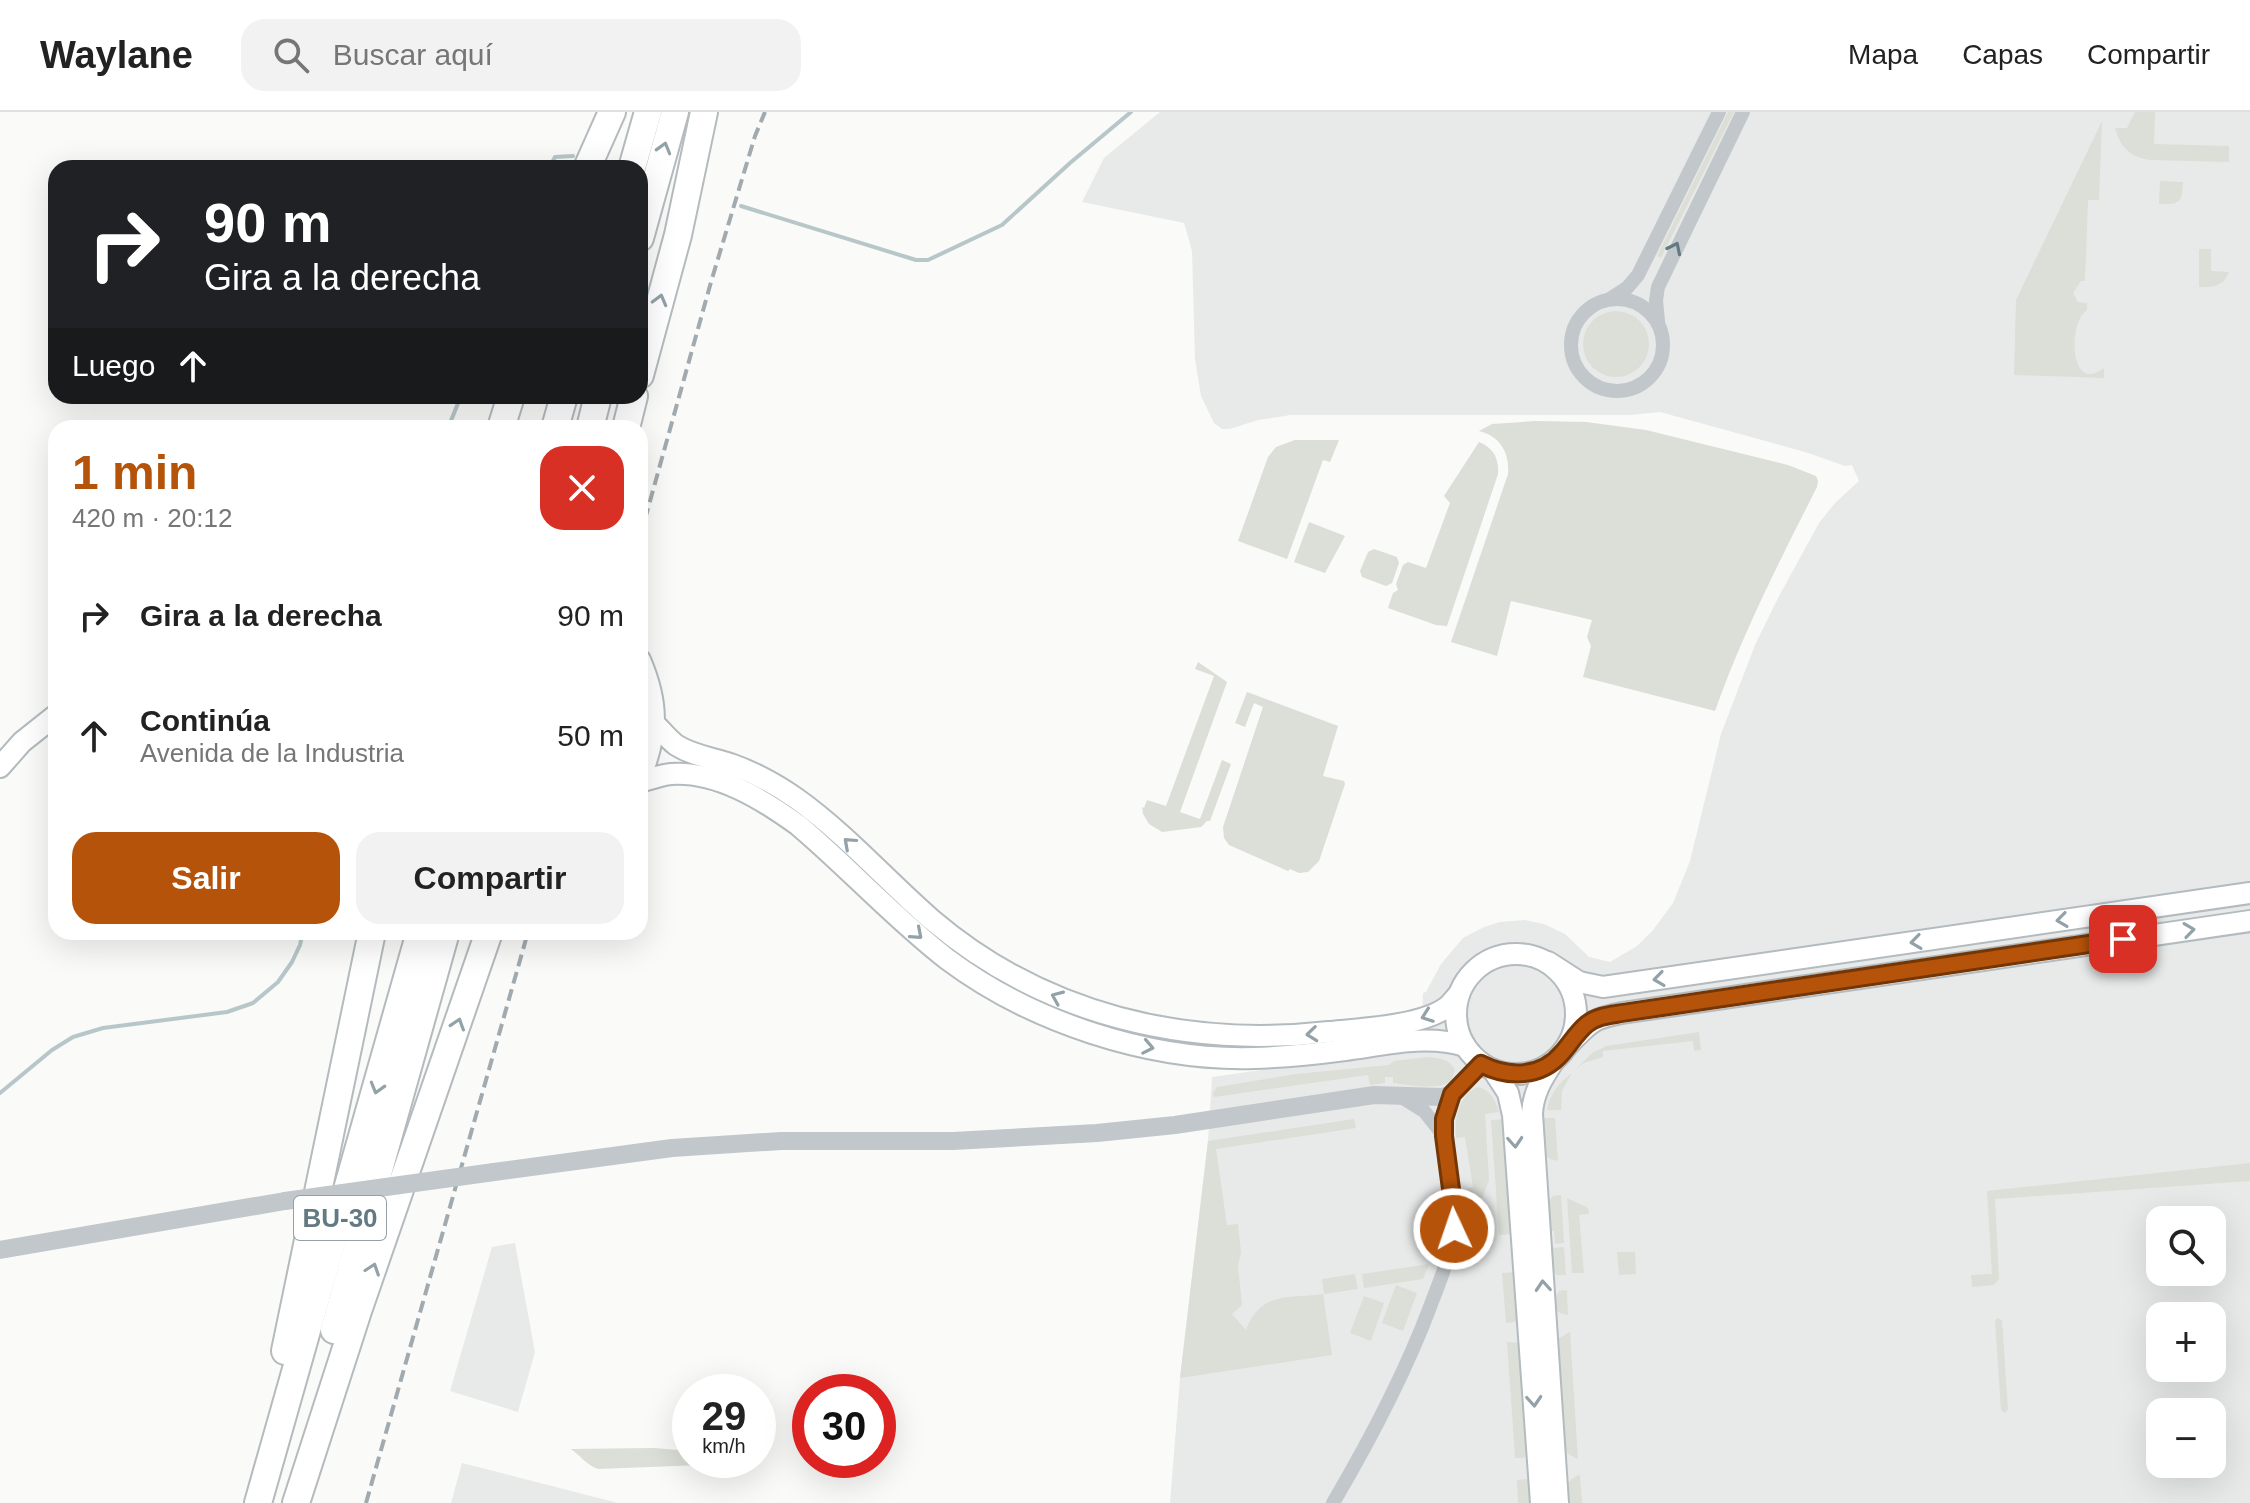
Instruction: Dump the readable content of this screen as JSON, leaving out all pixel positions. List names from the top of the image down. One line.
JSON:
{"streets":{"highway":["BU-30"]},"page":{"header":"Waylane","search":"Buscar aquí","nav":["Mapa","Capas","Compartir"],"turn":["90 m","Gira a la derecha"],"then":"Luego","heading":["1 min","420 m · 20:12"],"list":[{"name":"Gira a la derecha","value":"90 m"},{"name":"Continúa","note":"Avenida de la Industria","value":"50 m"}],"buttons":["Salir","Compartir"],"map_buttons":["+","−"],"speed":"29 km/h","limit":"30"}}
